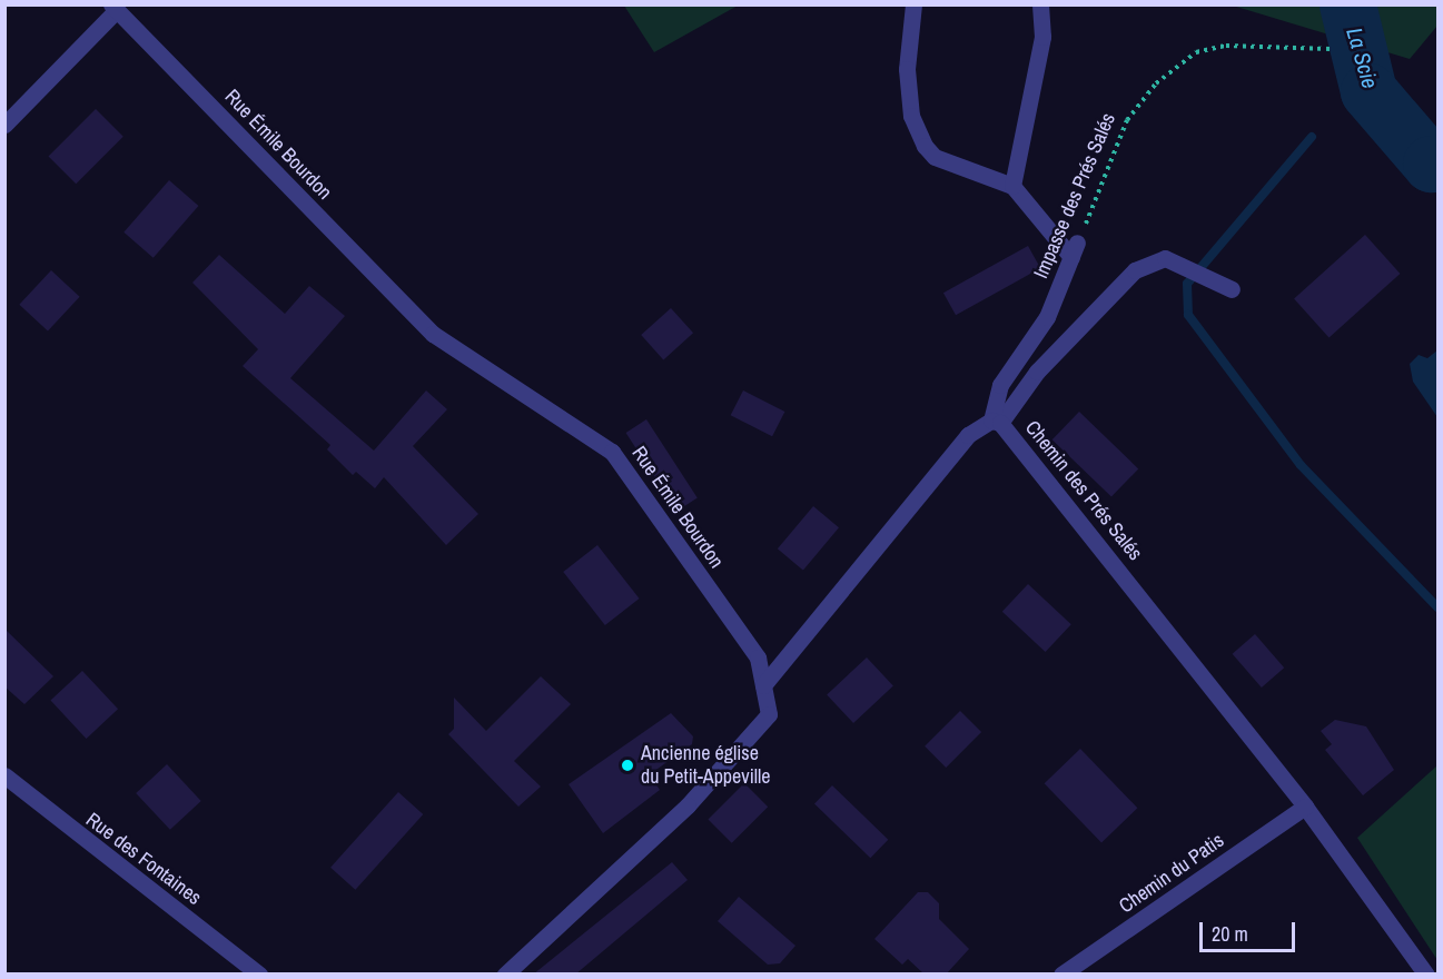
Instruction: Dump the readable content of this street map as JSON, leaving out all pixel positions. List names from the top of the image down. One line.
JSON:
{"streets":{"street":["Rue Émile Bourdon","Impasse des Prés Salés","Chemin des Prés Salés","Rue des Fontaines","Chemin du Patis"]},"crossings":[["Impasse des Prés Salés","Chemin des Prés Salés"],["Chemin des Prés Salés","Chemin du Patis"]],"water":["La Scie"],"places":["Ancienne église du Petit-Appeville"],"scale_bar":"20 m"}
